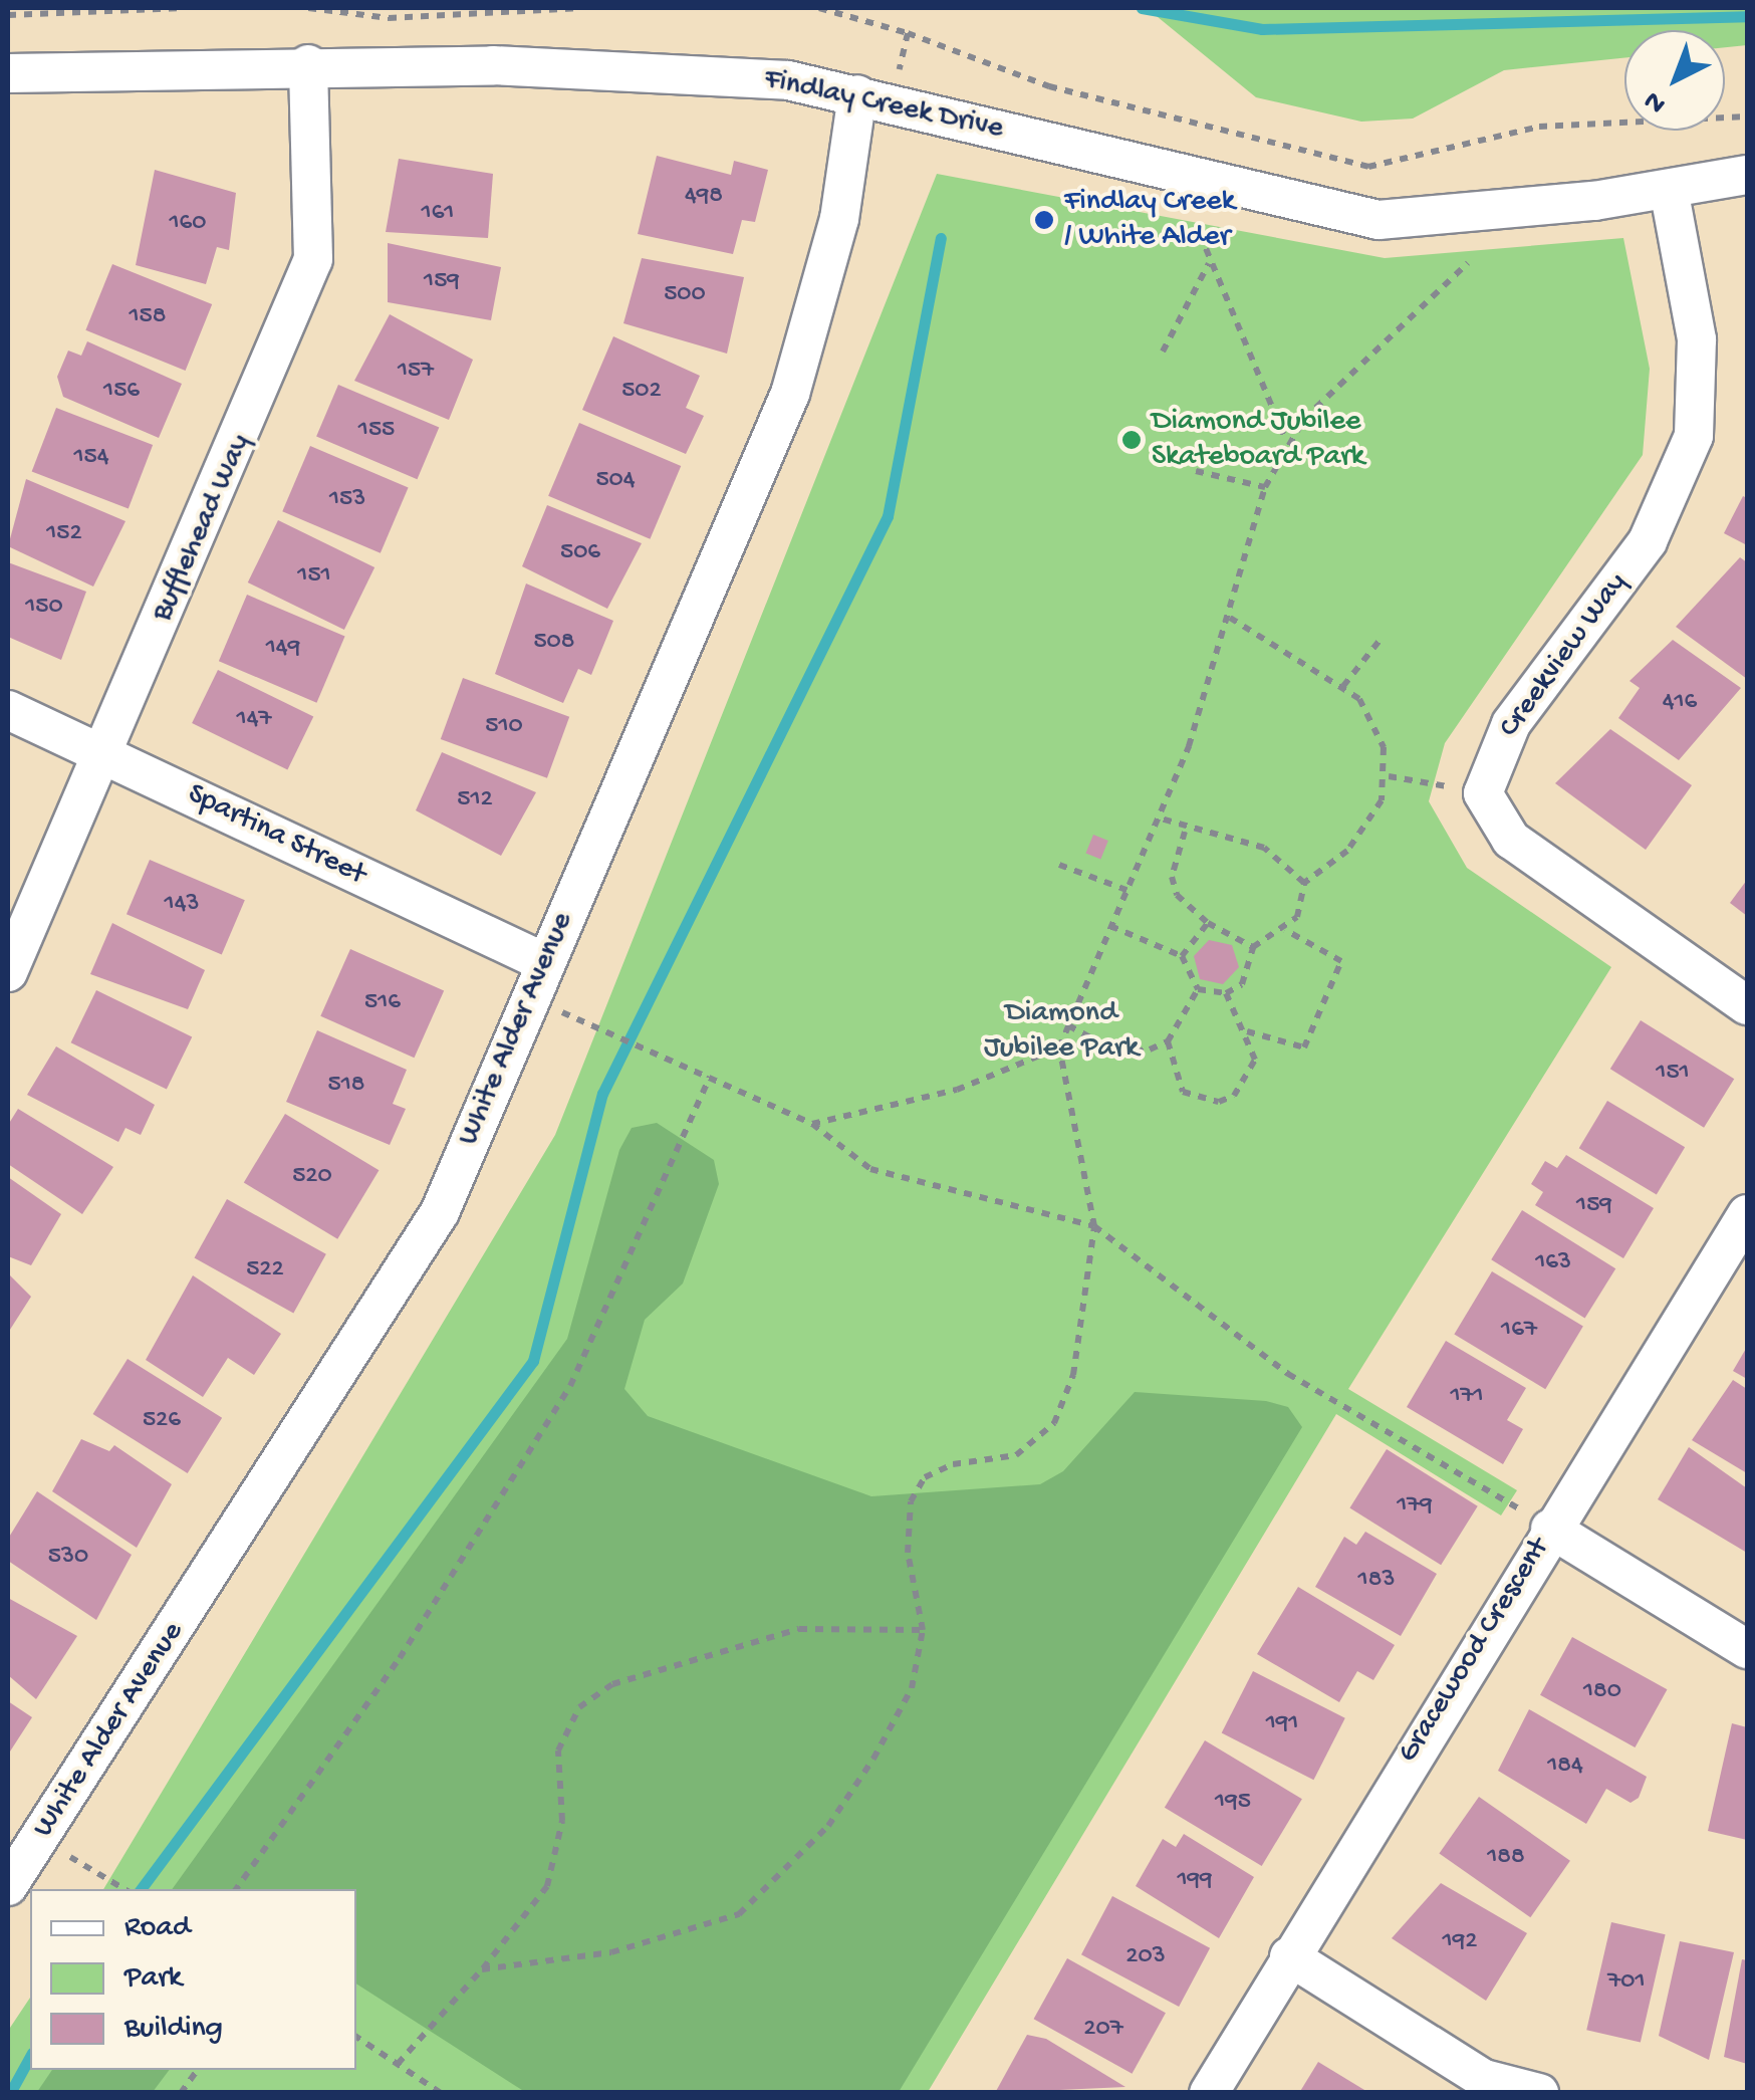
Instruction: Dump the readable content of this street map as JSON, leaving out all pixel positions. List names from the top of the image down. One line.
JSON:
{"streets":{"street":["Findlay Creek Drive","Bufflehead Way","Creekview Way","Spartina Street","White Alder Avenue","Gracewood Crescent"]},"crossings":[["Findlay Creek Drive","Bufflehead Way"],["Findlay Creek Drive","Creekview Way"],["Findlay Creek Drive","White Alder Avenue"],["Bufflehead Way","Spartina Street"],["Spartina Street","White Alder Avenue"]],"parks":["Diamond Jubilee Park"],"places":["Findlay Creek / White Alder","Diamond Jubilee Skateboard Park"],"house_numbers":["498","161","160","159","500","158","157","156","502","155","154","504","153","152","506","151","150","508","149","416","147","510","512","143","516","151","518","520","159","163","522","167","171","526","179","530","183","180","191","184","195","188","199","192","203","701","207"],"legend":["Road","Park","Building"],"north":"bottom left"}
